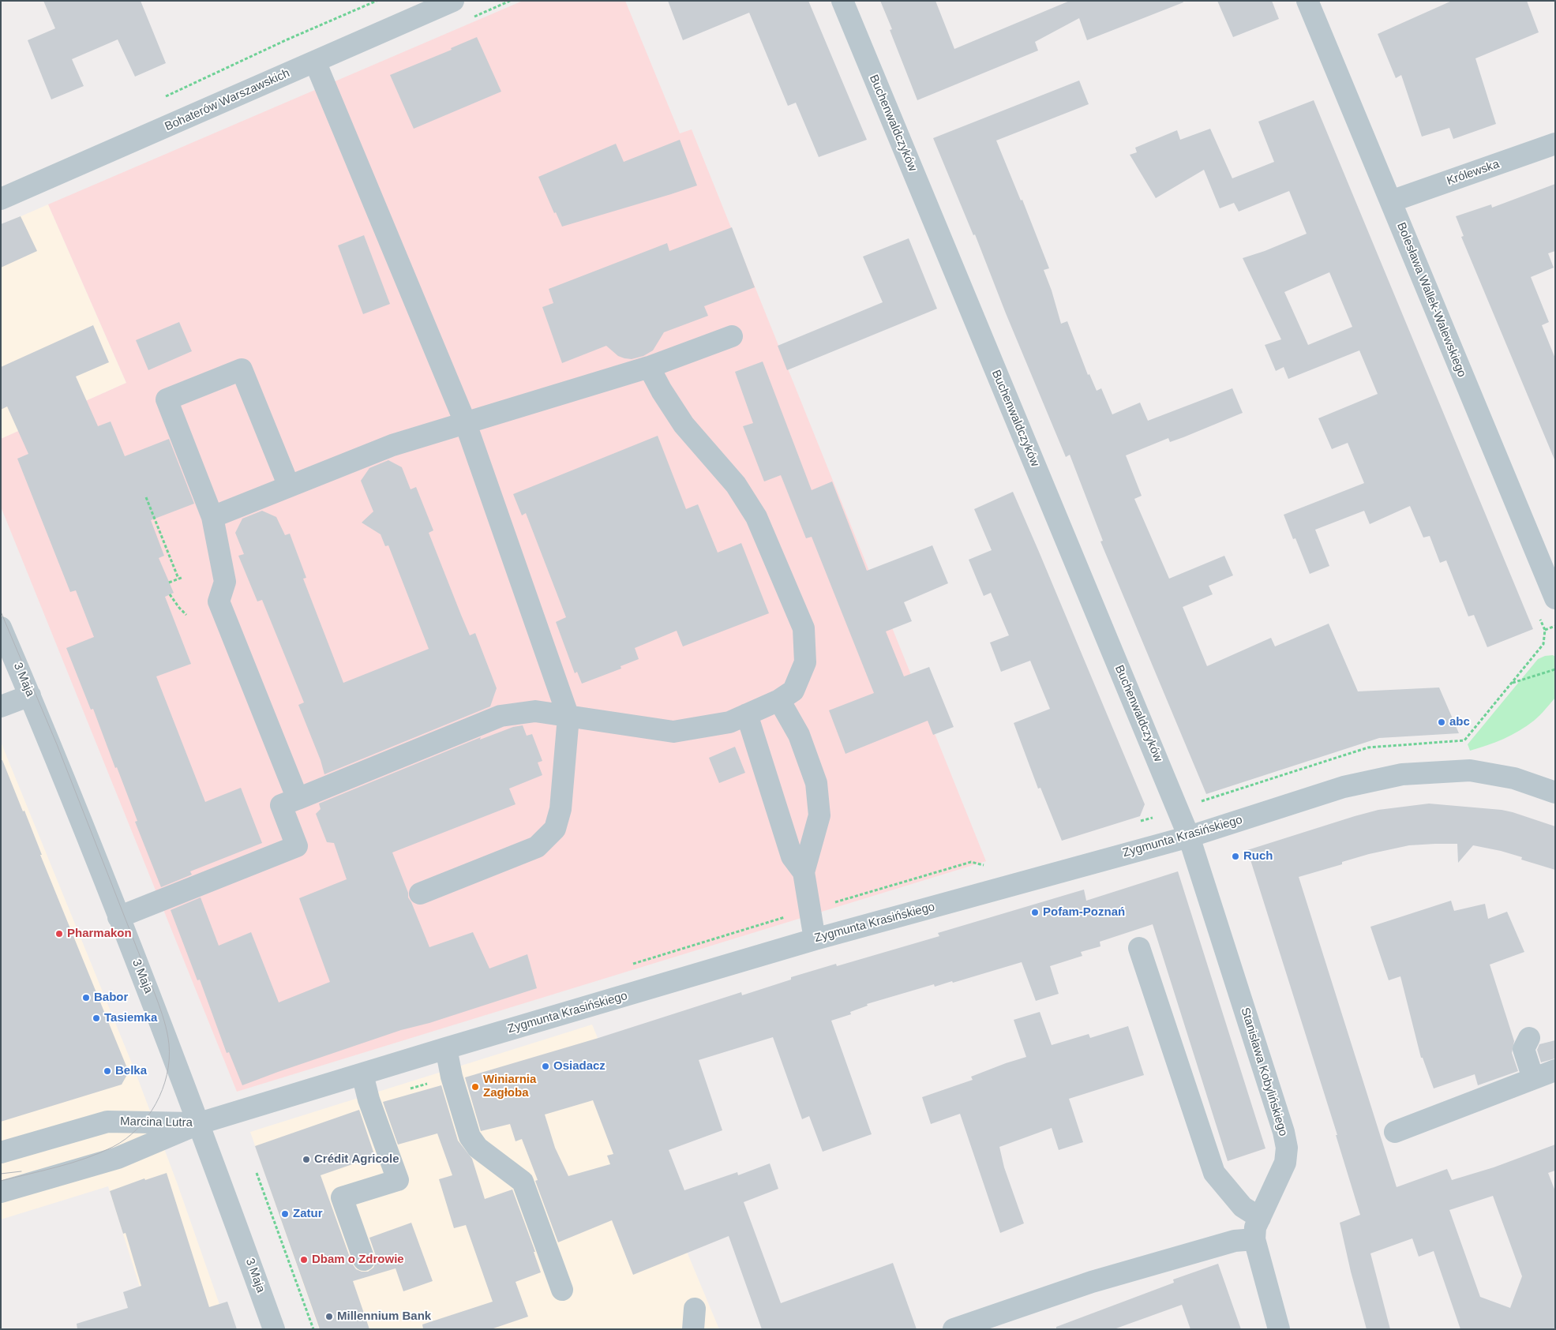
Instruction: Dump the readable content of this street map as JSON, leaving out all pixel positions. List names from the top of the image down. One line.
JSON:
{"streets":{"street":["Bohaterów Warszawskich","Buchenwaldczyków","Królewska","Bolesława Wallek-Walewskiego","3 Maja","Zygmunta Krasińskiego","Stanisława Kobylińskiego","Marcina Lutra"]},"crossings":[["Buchenwaldczyków","Zygmunta Krasińskiego"],["Buchenwaldczyków","Stanisława Kobylińskiego"],["Królewska","Bolesława Wallek-Walewskiego"],["3 Maja","Zygmunta Krasińskiego"],["3 Maja","Marcina Lutra"],["Zygmunta Krasińskiego","Stanisława Kobylińskiego"],["Zygmunta Krasińskiego","Marcina Lutra"]],"places":["abc","Ruch","Pofam-Poznań","Pharmakon","Babor","Tasiemka","Osiadacz","Belka","Winiarnia Zagłoba","Crédit Agricole","Zatur","Dbam o Zdrowie","Millennium Bank"]}
